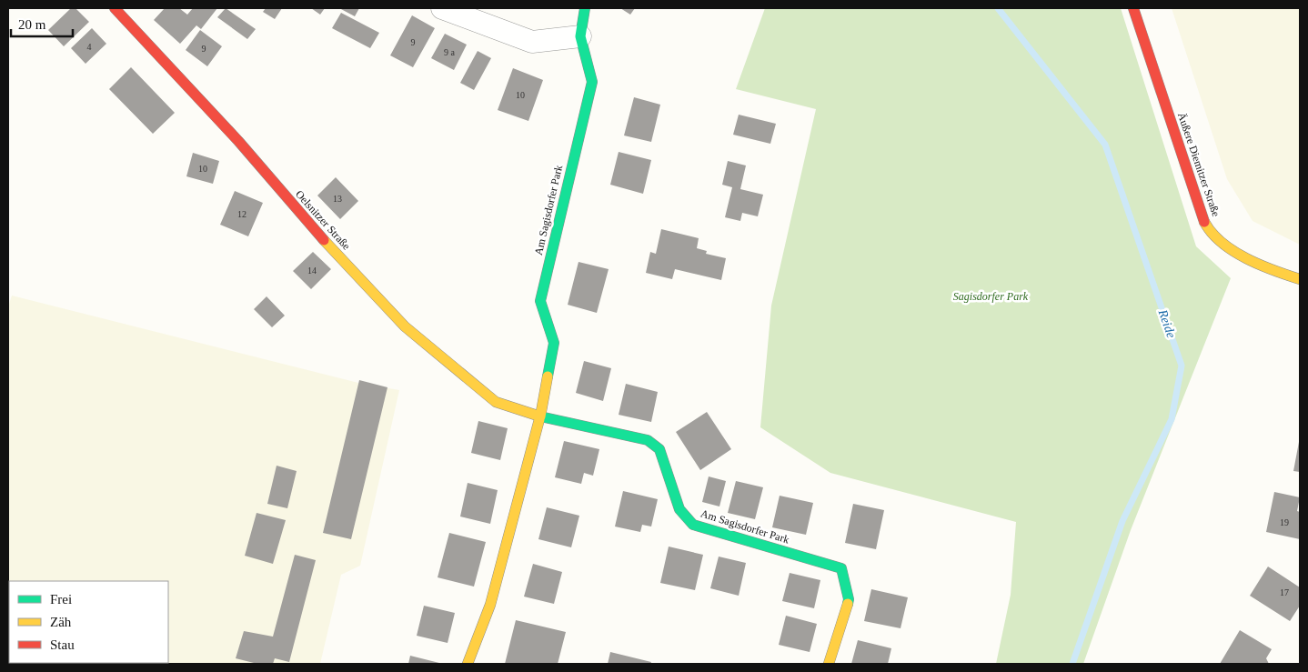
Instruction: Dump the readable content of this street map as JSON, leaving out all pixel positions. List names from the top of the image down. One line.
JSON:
{"streets":{"street":["Äußere Diemitzer Straße","Am Sagisdorfer Park","Oelsnitzer Straße"]},"crossings":[["Am Sagisdorfer Park","Oelsnitzer Straße"]],"water":["Reide"],"parks":["Sagisdorfer Park"],"house_numbers":["9","4","9","9 a","10","10","13","12","14","19","17"],"legend":["Frei","Zäh","Stau"],"scale_bar":"20 m"}
